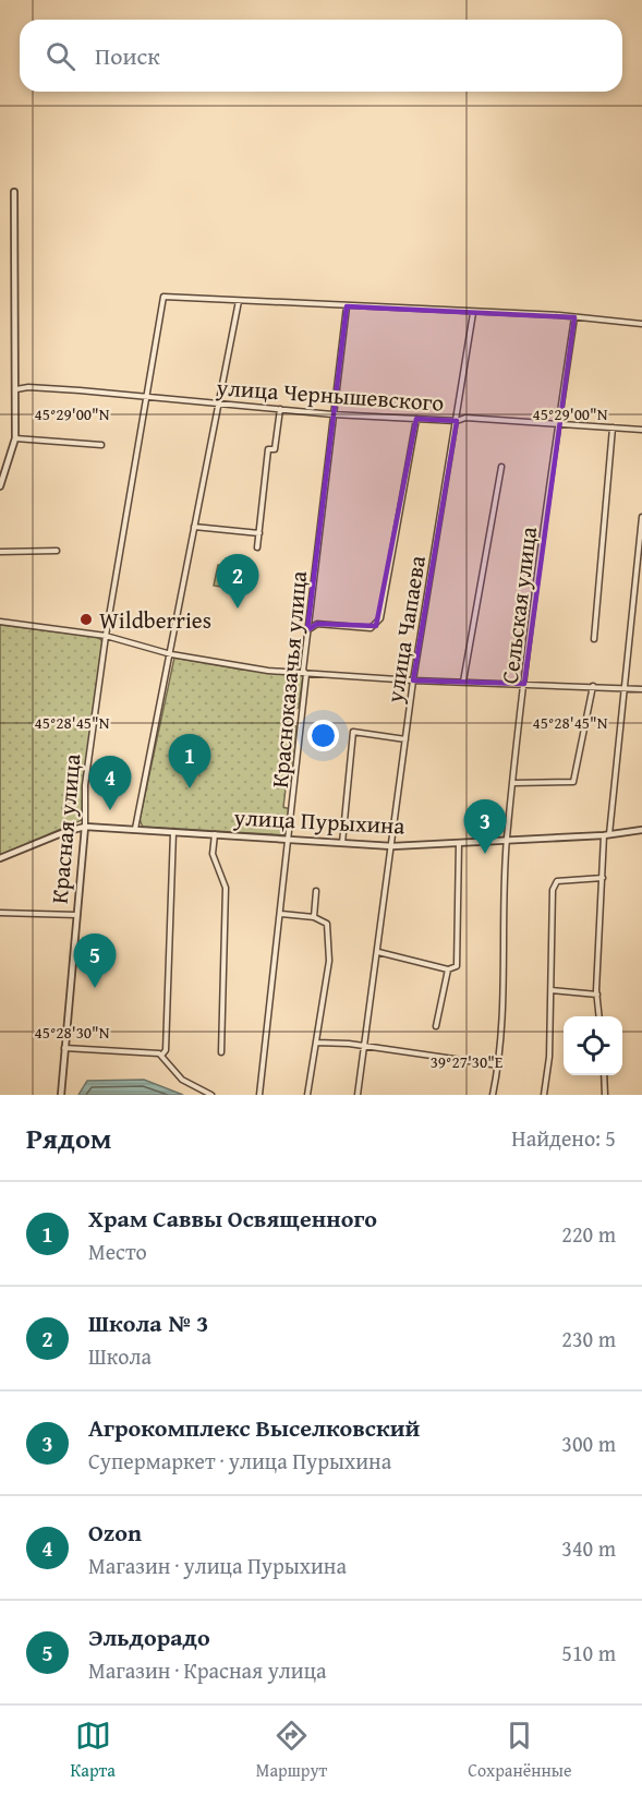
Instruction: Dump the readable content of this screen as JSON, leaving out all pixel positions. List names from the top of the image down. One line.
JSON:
{"streets":{"street":["улица Чернышевского","Сельская улица","улица Чапаева","Красноказачья улица","улица Пурыхина","Красная улица"]},"crossings":[["улица Чернышевского","Сельская улица"],["улица Чернышевского","улица Чапаева"],["улица Чернышевского","Красноказачья улица"],["улица Чернышевского","Красная улица"],["Сельская улица","улица Пурыхина"],["улица Чапаева","улица Пурыхина"],["Красноказачья улица","улица Пурыхина"],["улица Пурыхина","Красная улица"]],"places":["Wildberries"],"page":{"search":"Поиск","pins":["2","1","4","3","5"],"heading":["Рядом","Найдено: 5"],"list":[{"mark":"1","name":"Храм Саввы Освященного","note":"Место","value":"220 m"},{"mark":"2","name":"Школа № 3","note":"Школа","value":"230 m"},{"mark":"3","name":"Агрокомплекс Выселковский","note":"Супермаркет · улица Пурыхина","value":"300 m"},{"mark":"4","name":"Ozon","note":"Магазин · улица Пурыхина","value":"340 m"},{"mark":"5","name":"Эльдорадо","note":"Магазин · Красная улица","value":"510 m"}],"nav":["Карта","Маршрут","Сохранённые"]},"coordinates":["45°29'00\"N","45°28'45\"N","45°28'30\"N","39°27'30\"E"]}
